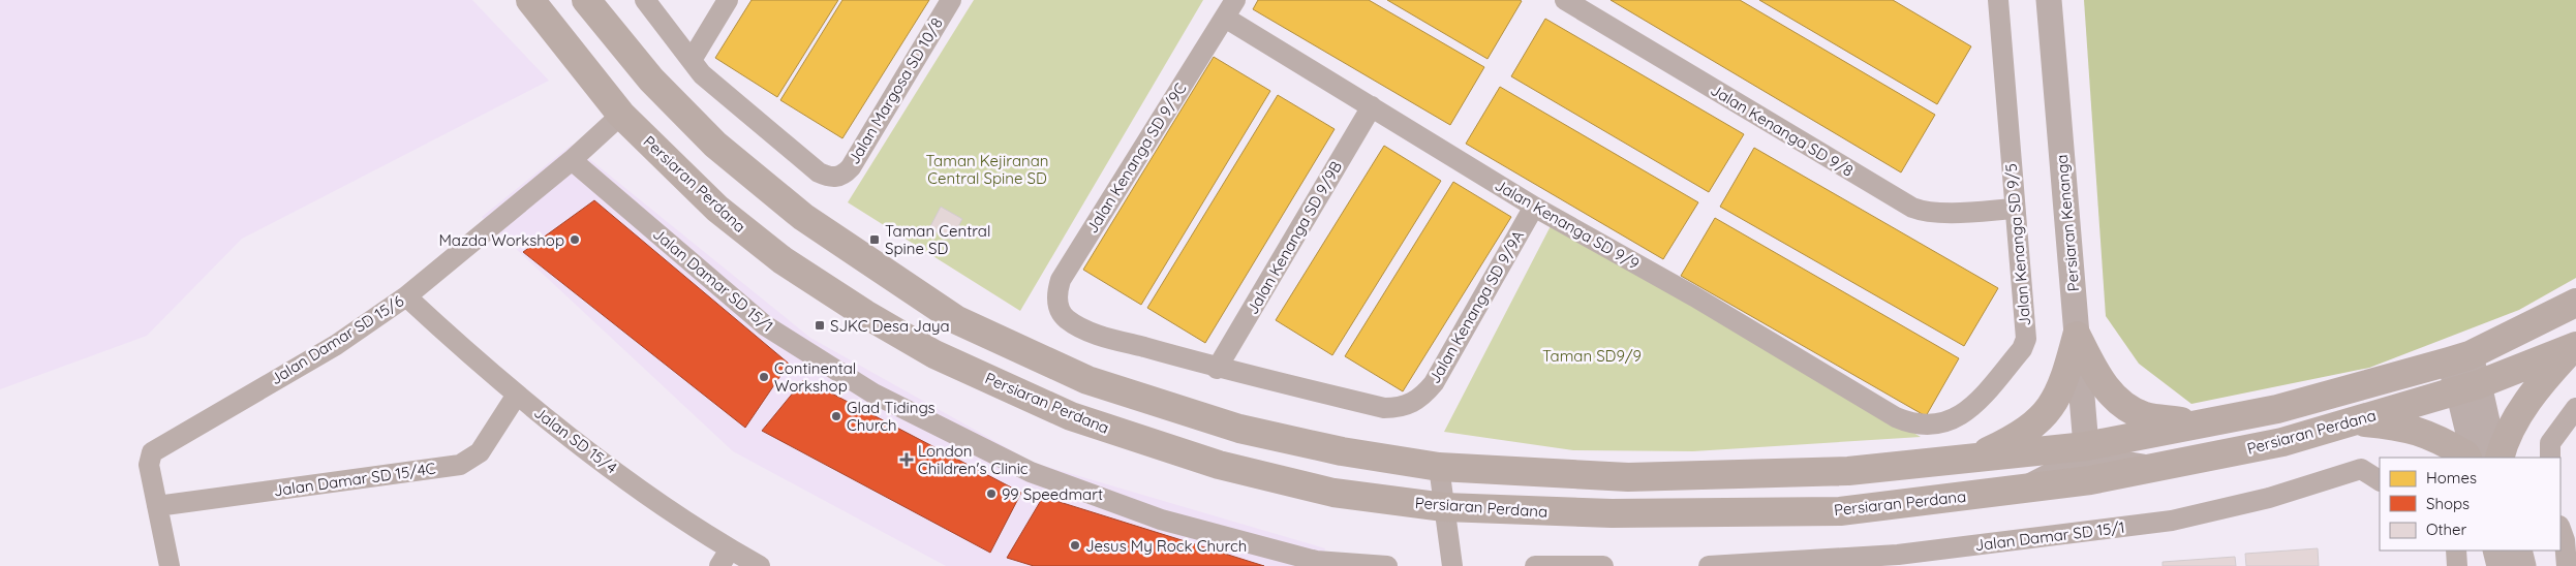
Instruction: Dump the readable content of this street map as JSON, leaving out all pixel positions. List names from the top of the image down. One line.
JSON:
{"streets":{"main road":["Persiaran Perdana"],"street":["Jalan Margosa SD 10/8","Jalan Kenanga SD 9/8","Jalan Kenanga SD 9/9C","Persiaran Kenanga","Jalan Kenanga SD 9/9","Jalan Kenanga SD 9/9B","Jalan Kenanga SD 9/5","Jalan Damar SD 15/1","Jalan Kenanga SD 9/9A","Jalan Damar SD 15/6","Jalan SD 15/4","Jalan Damar SD 15/4C"]},"crossings":[["Jalan Kenanga SD 9/8","Jalan Kenanga SD 9/5"],["Jalan Kenanga SD 9/9C","Jalan Kenanga SD 9/9"],["Jalan Kenanga SD 9/9C","Jalan Kenanga SD 9/9A"],["Persiaran Perdana","Persiaran Kenanga"],["Persiaran Perdana","Jalan Damar SD 15/6"],["Jalan Kenanga SD 9/9","Jalan Kenanga SD 9/9B"],["Jalan Kenanga SD 9/9","Jalan Kenanga SD 9/5"],["Jalan Kenanga SD 9/9","Jalan Kenanga SD 9/9A"],["Jalan Kenanga SD 9/9B","Jalan Kenanga SD 9/9A"],["Jalan Damar SD 15/1","Jalan Damar SD 15/6"],["Jalan Damar SD 15/6","Jalan SD 15/4"],["Jalan Damar SD 15/6","Jalan Damar SD 15/4C"],["Jalan SD 15/4","Jalan Damar SD 15/4C"]],"parks":["Taman Kejiranan Central Spine SD","Taman SD9/9"],"places":{"other":["Mazda Workshop","Continental Workshop","Glad Tidings Church","99 Speedmart","Jesus My Rock Church"],"transit":["Taman Central Spine SD","SJKC Desa Jaya"],"health":["London Children's Clinic"]},"legend":["Homes","Shops","Other"]}
